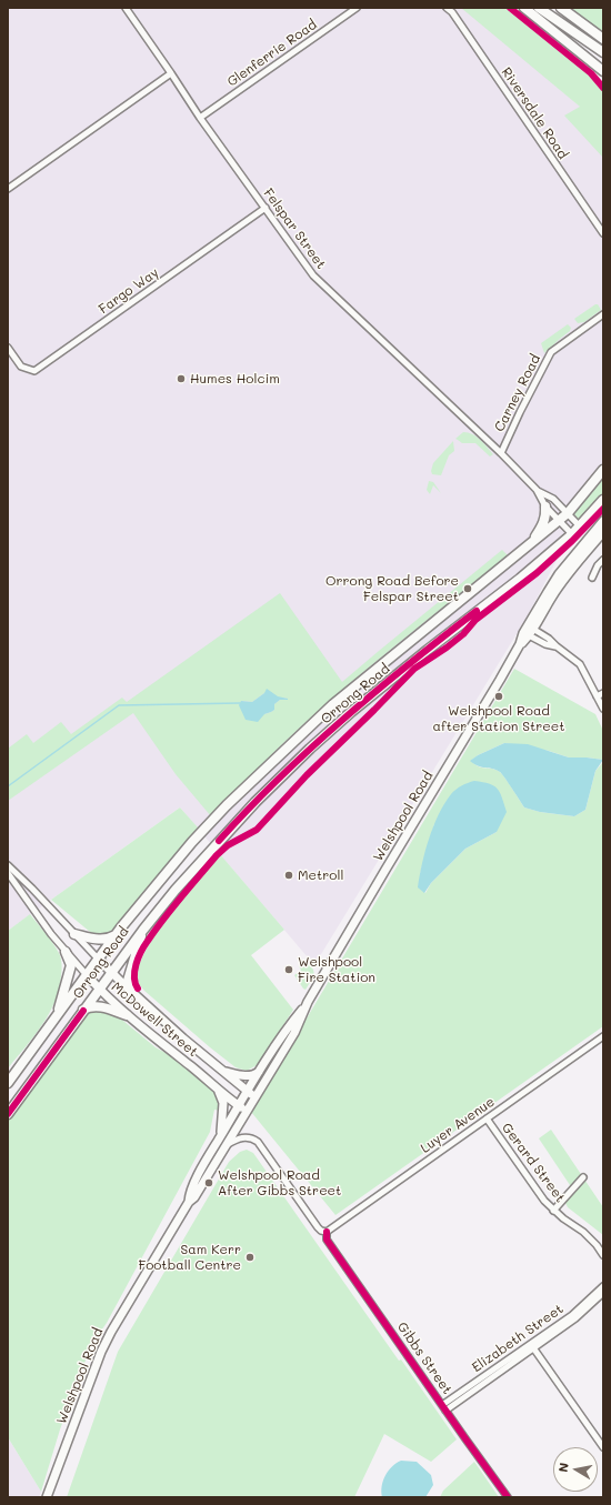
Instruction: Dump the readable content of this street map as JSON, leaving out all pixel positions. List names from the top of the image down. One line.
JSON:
{"streets":{"highway":["Orrong Road"],"main road":["Welshpool Road","McDowell Street"],"street":["Glenferrie Road","Riversdale Road","Felspar Street","Fargo Way","Carney Road","Luyer Avenue","Gerard Street","Elizabeth Street","Gibbs Street"]},"crossings":[["Glenferrie Road","Felspar Street"],["Felspar Street","Fargo Way"],["Felspar Street","Carney Road"],["Felspar Street","Orrong Road"],["Orrong Road","McDowell Street"],["Welshpool Road","McDowell Street"],["Welshpool Road","Gibbs Street"],["Luyer Avenue","Gerard Street"],["Luyer Avenue","Gibbs Street"],["Elizabeth Street","Gibbs Street"]],"places":["Humes Holcim","Orrong Road Before Felspar Street","Welshpool Road after Station Street","Metroll","Welshpool Fire Station","Welshpool Road After Gibbs Street","Sam Kerr Football Centre"],"north":"left"}
